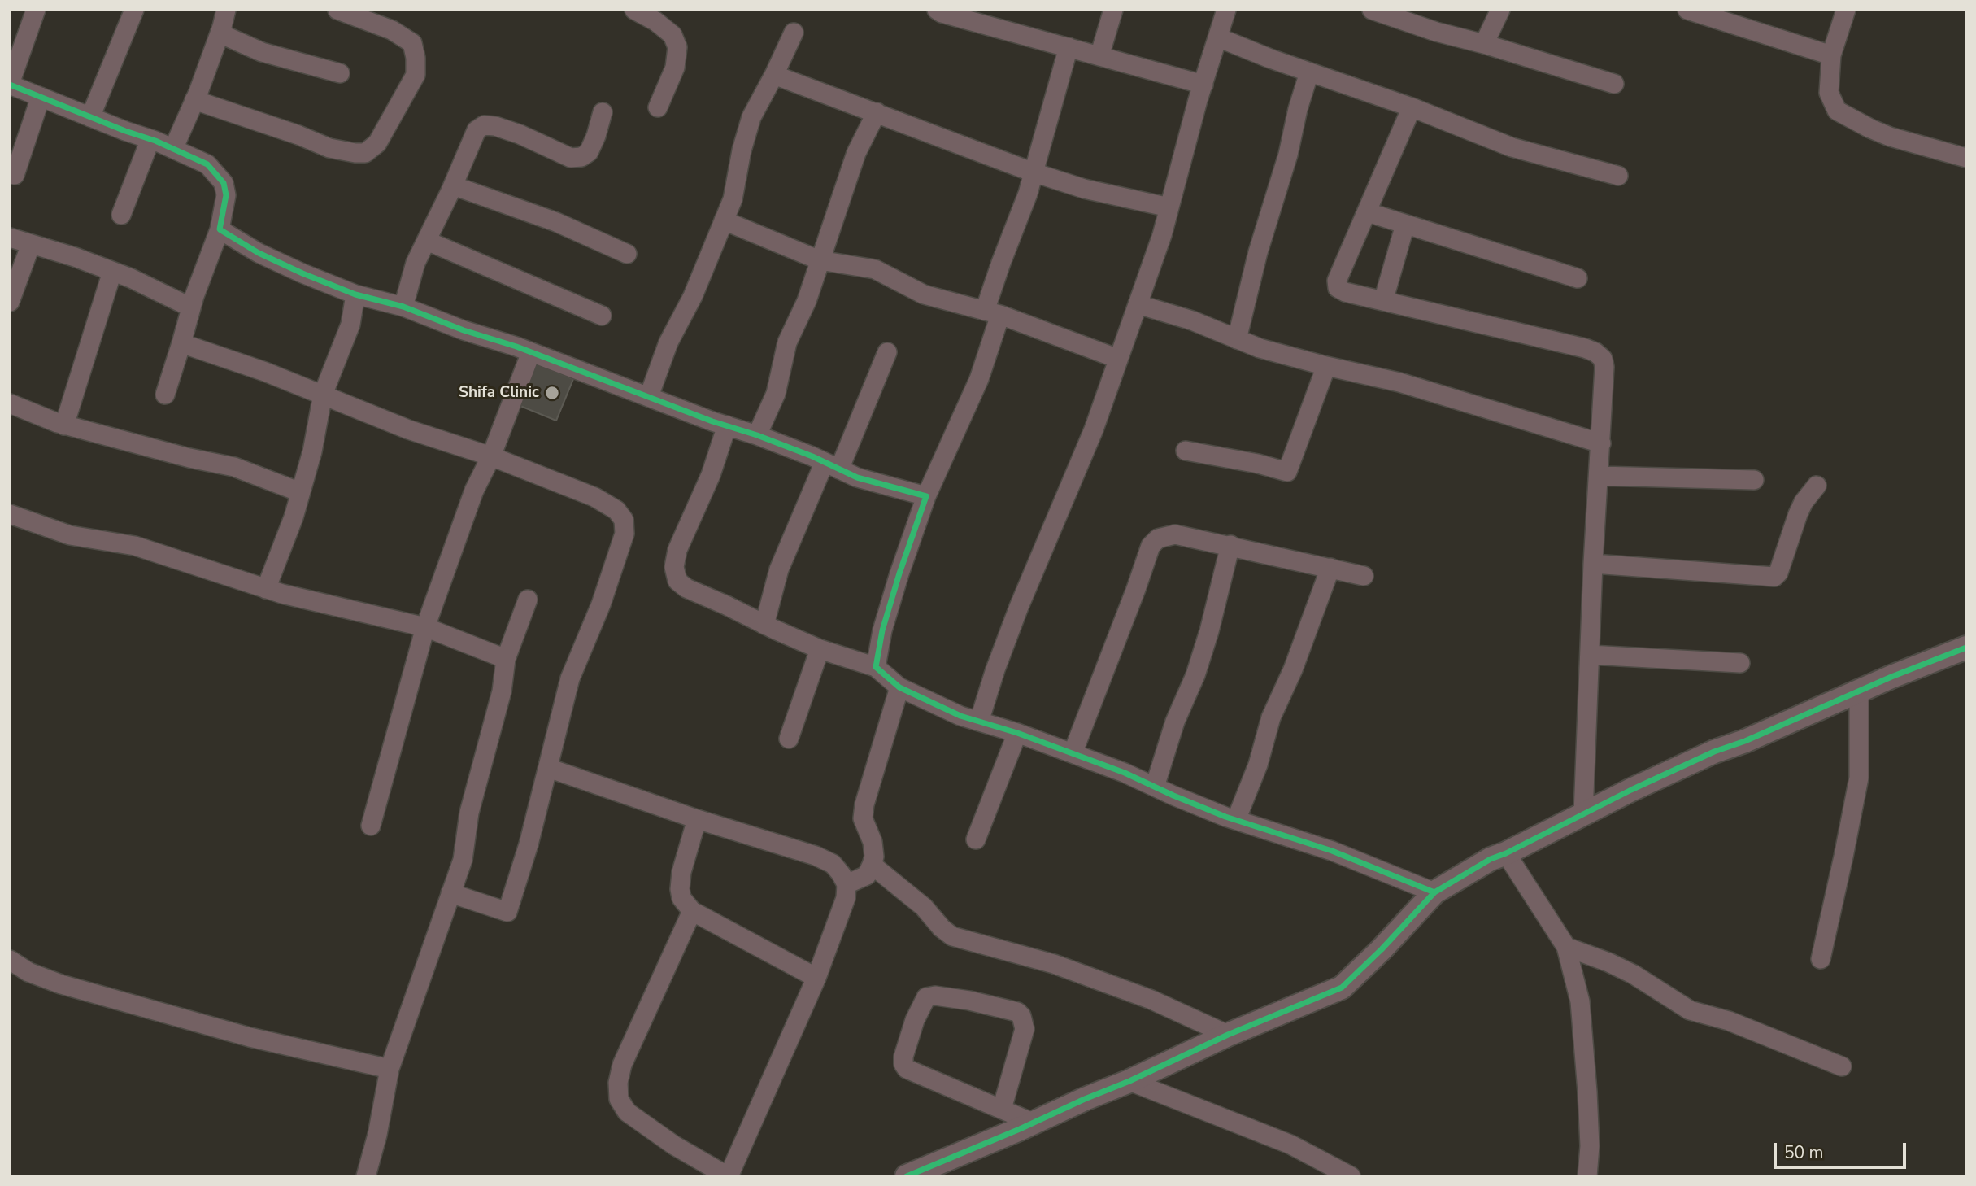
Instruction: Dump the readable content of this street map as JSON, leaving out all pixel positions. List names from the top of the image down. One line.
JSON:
{"places":["Shifa Clinic"],"scale_bar":"50 m"}
